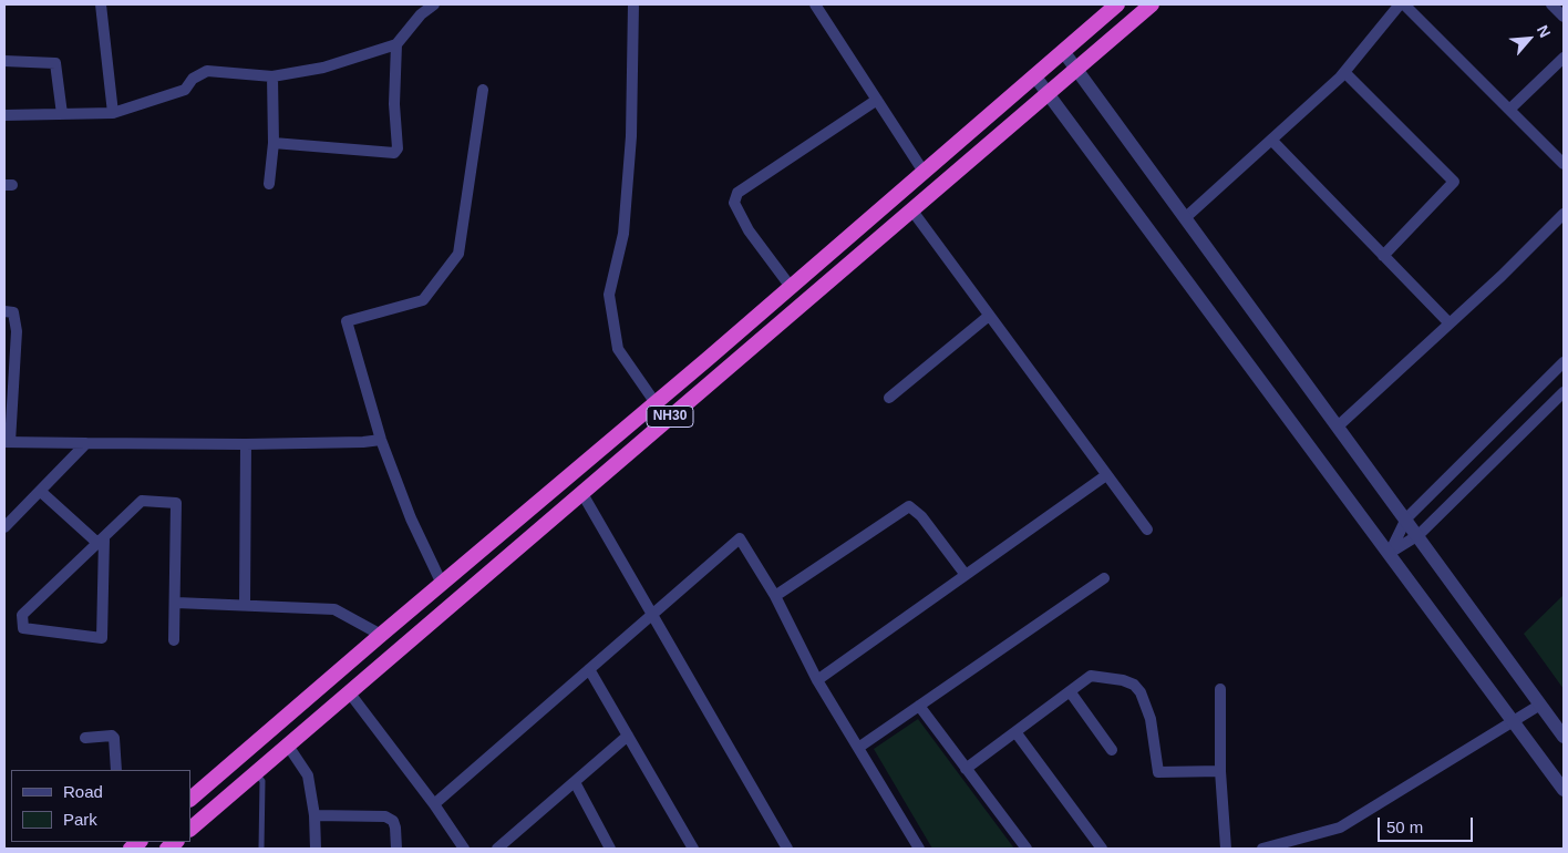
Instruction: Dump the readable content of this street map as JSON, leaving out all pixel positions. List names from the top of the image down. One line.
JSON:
{"streets":{"highway":["NH30"]},"legend":["Road","Park"],"scale_bar":"50 m","north":"top right"}
